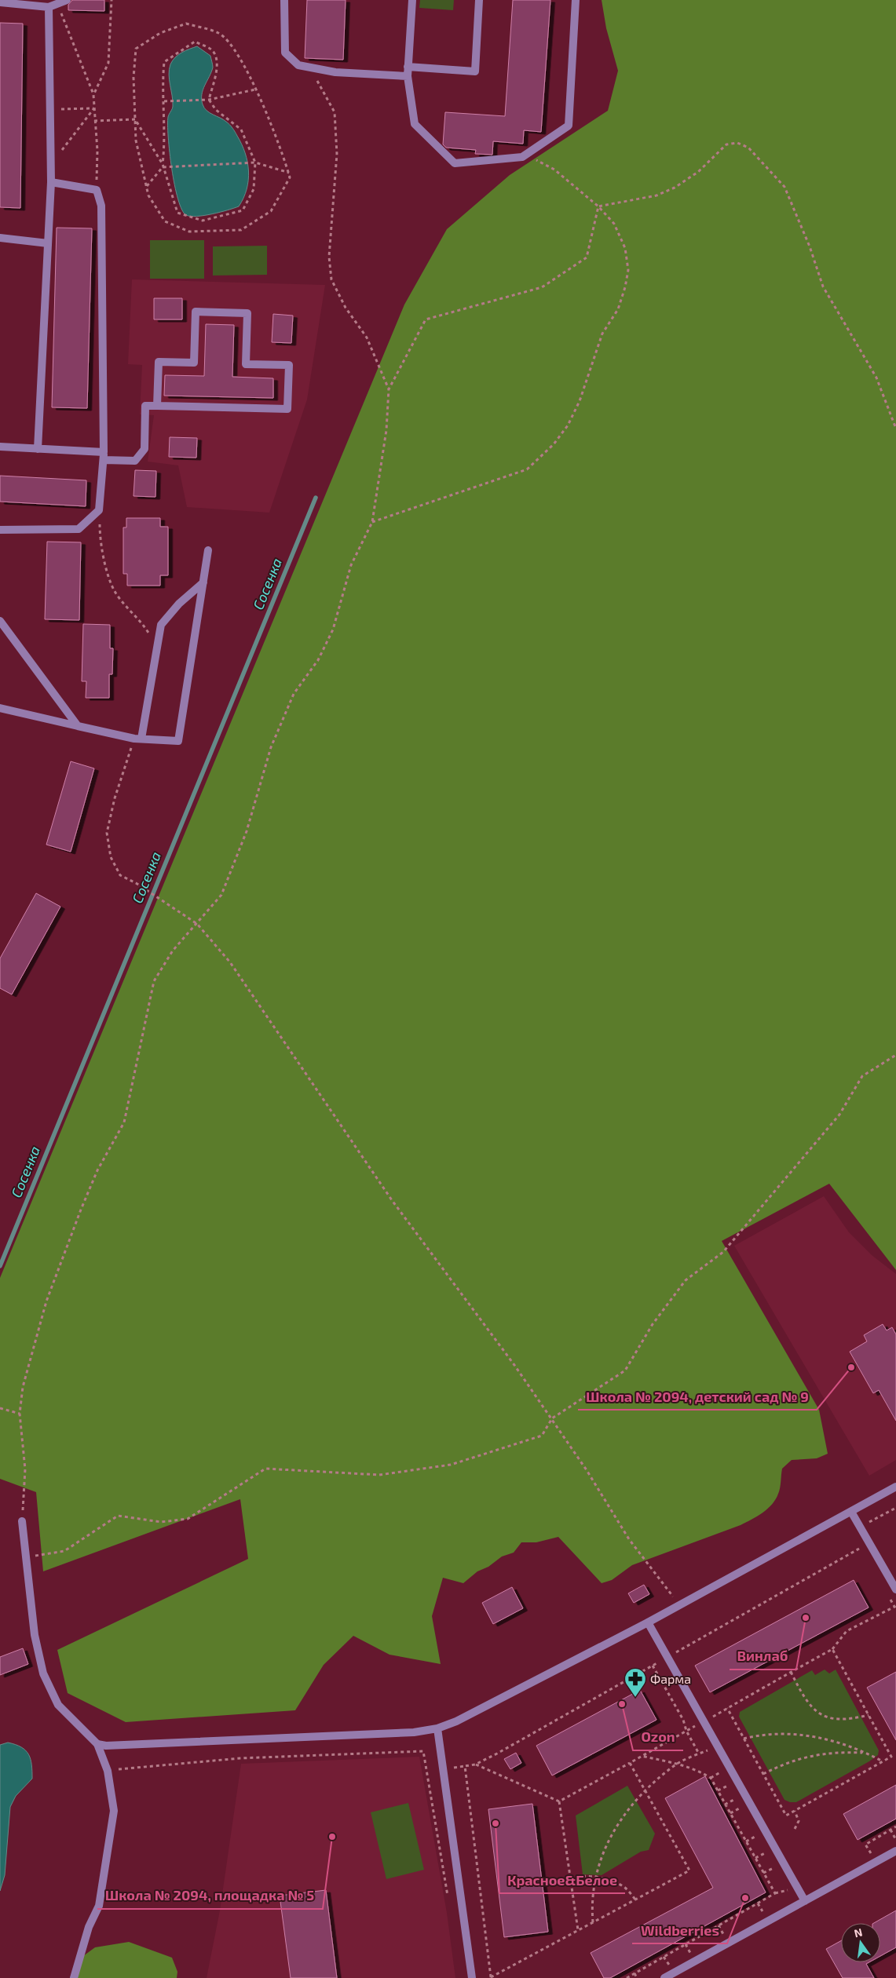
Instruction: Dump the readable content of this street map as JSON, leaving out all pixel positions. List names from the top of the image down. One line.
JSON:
{"water":["Сосенка"],"places":{"other":["Школа № 2094, детский сад № 9","Винлаб","Ozon","Красное&Белое","Школа № 2094, площадка № 5","Wildberries"],"pharmacy":["Фарма"]},"north":"top"}
